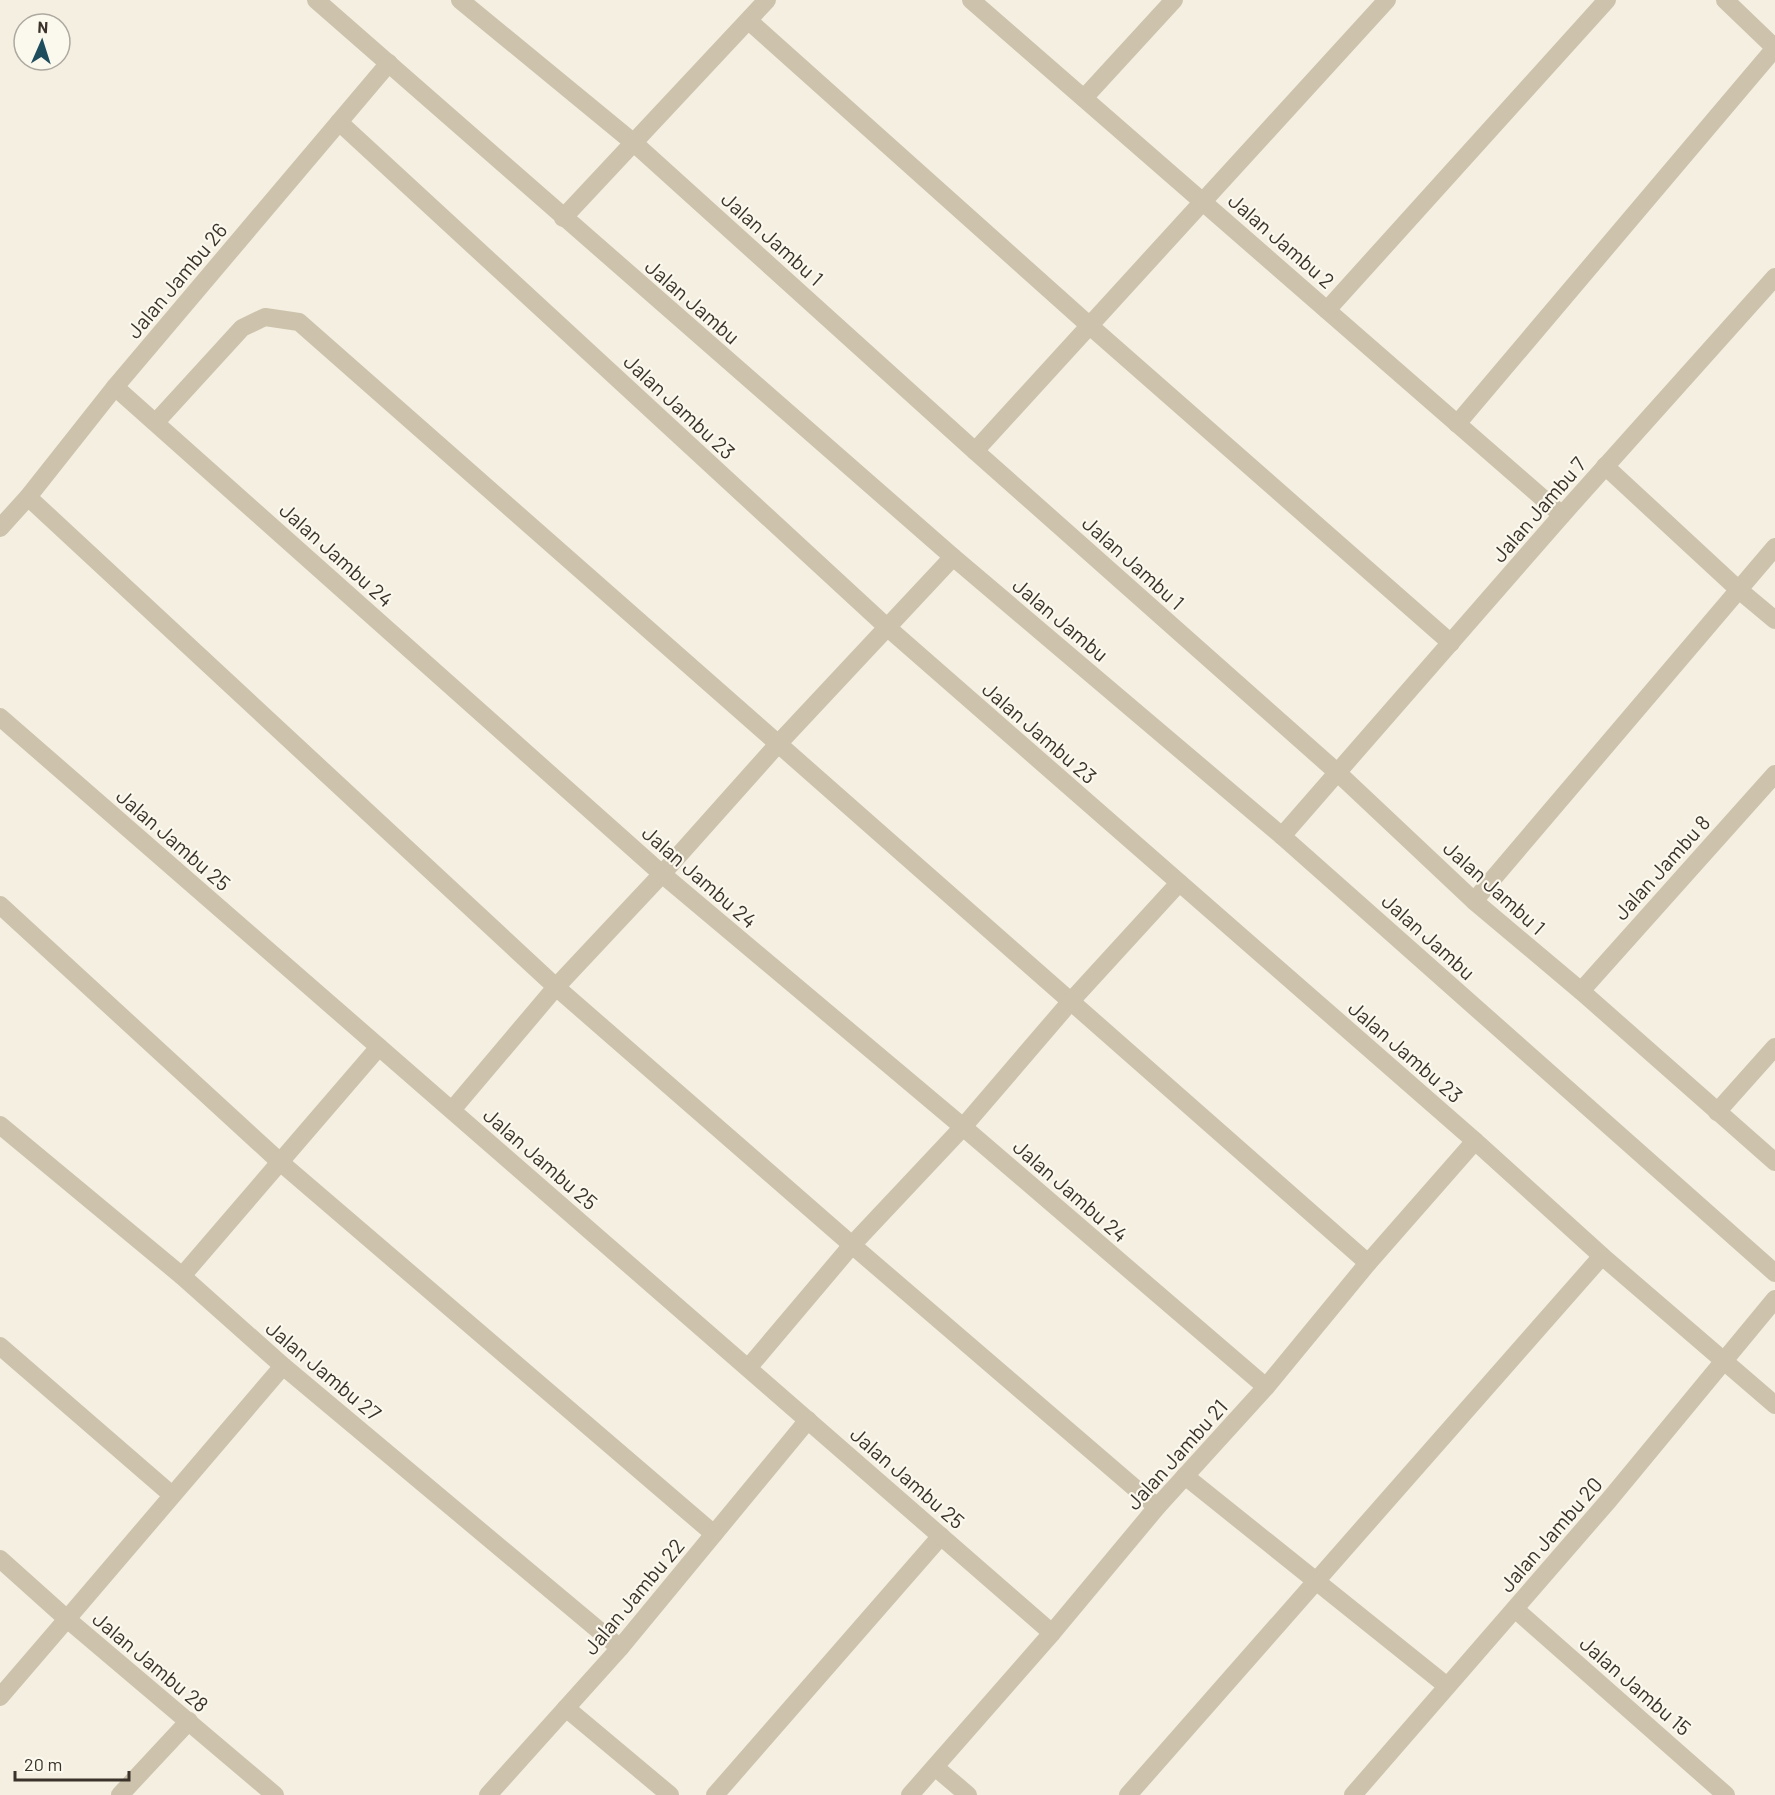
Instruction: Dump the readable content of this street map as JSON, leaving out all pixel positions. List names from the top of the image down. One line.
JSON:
{"streets":{"street":["Jalan Jambu 1","Jalan Jambu 2","Jalan Jambu 26","Jalan Jambu","Jalan Jambu 23","Jalan Jambu 7","Jalan Jambu 24","Jalan Jambu 25","Jalan Jambu 8","Jalan Jambu 27","Jalan Jambu 21","Jalan Jambu 20","Jalan Jambu 22","Jalan Jambu 28","Jalan Jambu 15"]},"crossings":[["Jalan Jambu 1","Jalan Jambu 7"],["Jalan Jambu 1","Jalan Jambu 8"],["Jalan Jambu 2","Jalan Jambu 7"],["Jalan Jambu 26","Jalan Jambu"],["Jalan Jambu 26","Jalan Jambu 23"],["Jalan Jambu 26","Jalan Jambu 24"],["Jalan Jambu","Jalan Jambu 7"],["Jalan Jambu 23","Jalan Jambu 21"],["Jalan Jambu 23","Jalan Jambu 20"],["Jalan Jambu 24","Jalan Jambu 21"],["Jalan Jambu 25","Jalan Jambu 21"],["Jalan Jambu 25","Jalan Jambu 22"],["Jalan Jambu 27","Jalan Jambu 22"],["Jalan Jambu 20","Jalan Jambu 15"]],"scale_bar":"20 m","north":"top"}
